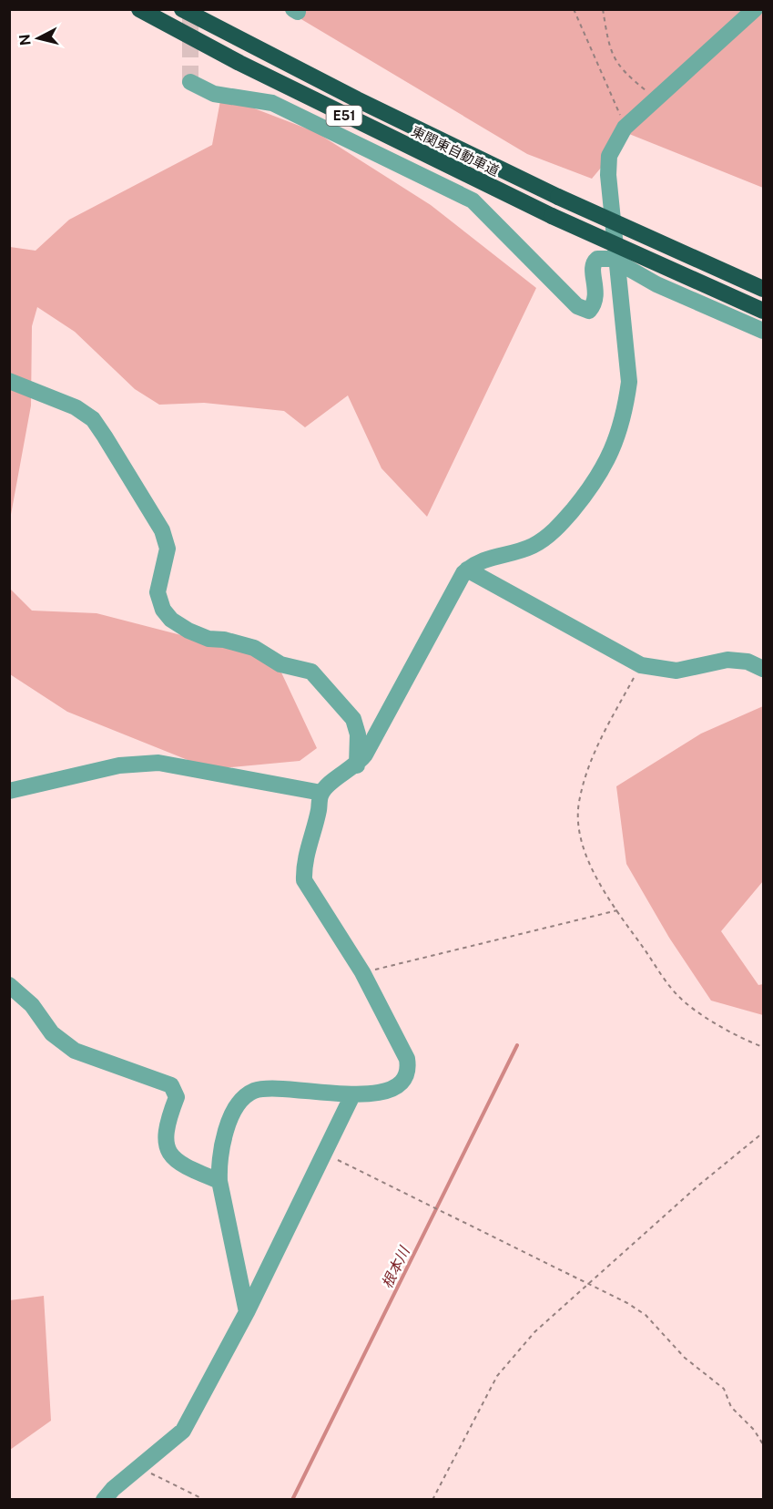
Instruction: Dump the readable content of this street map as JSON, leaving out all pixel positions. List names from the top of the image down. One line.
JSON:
{"streets":{"highway":["E51","東関東自動車道"]},"water":["根本川"],"north":"left"}
